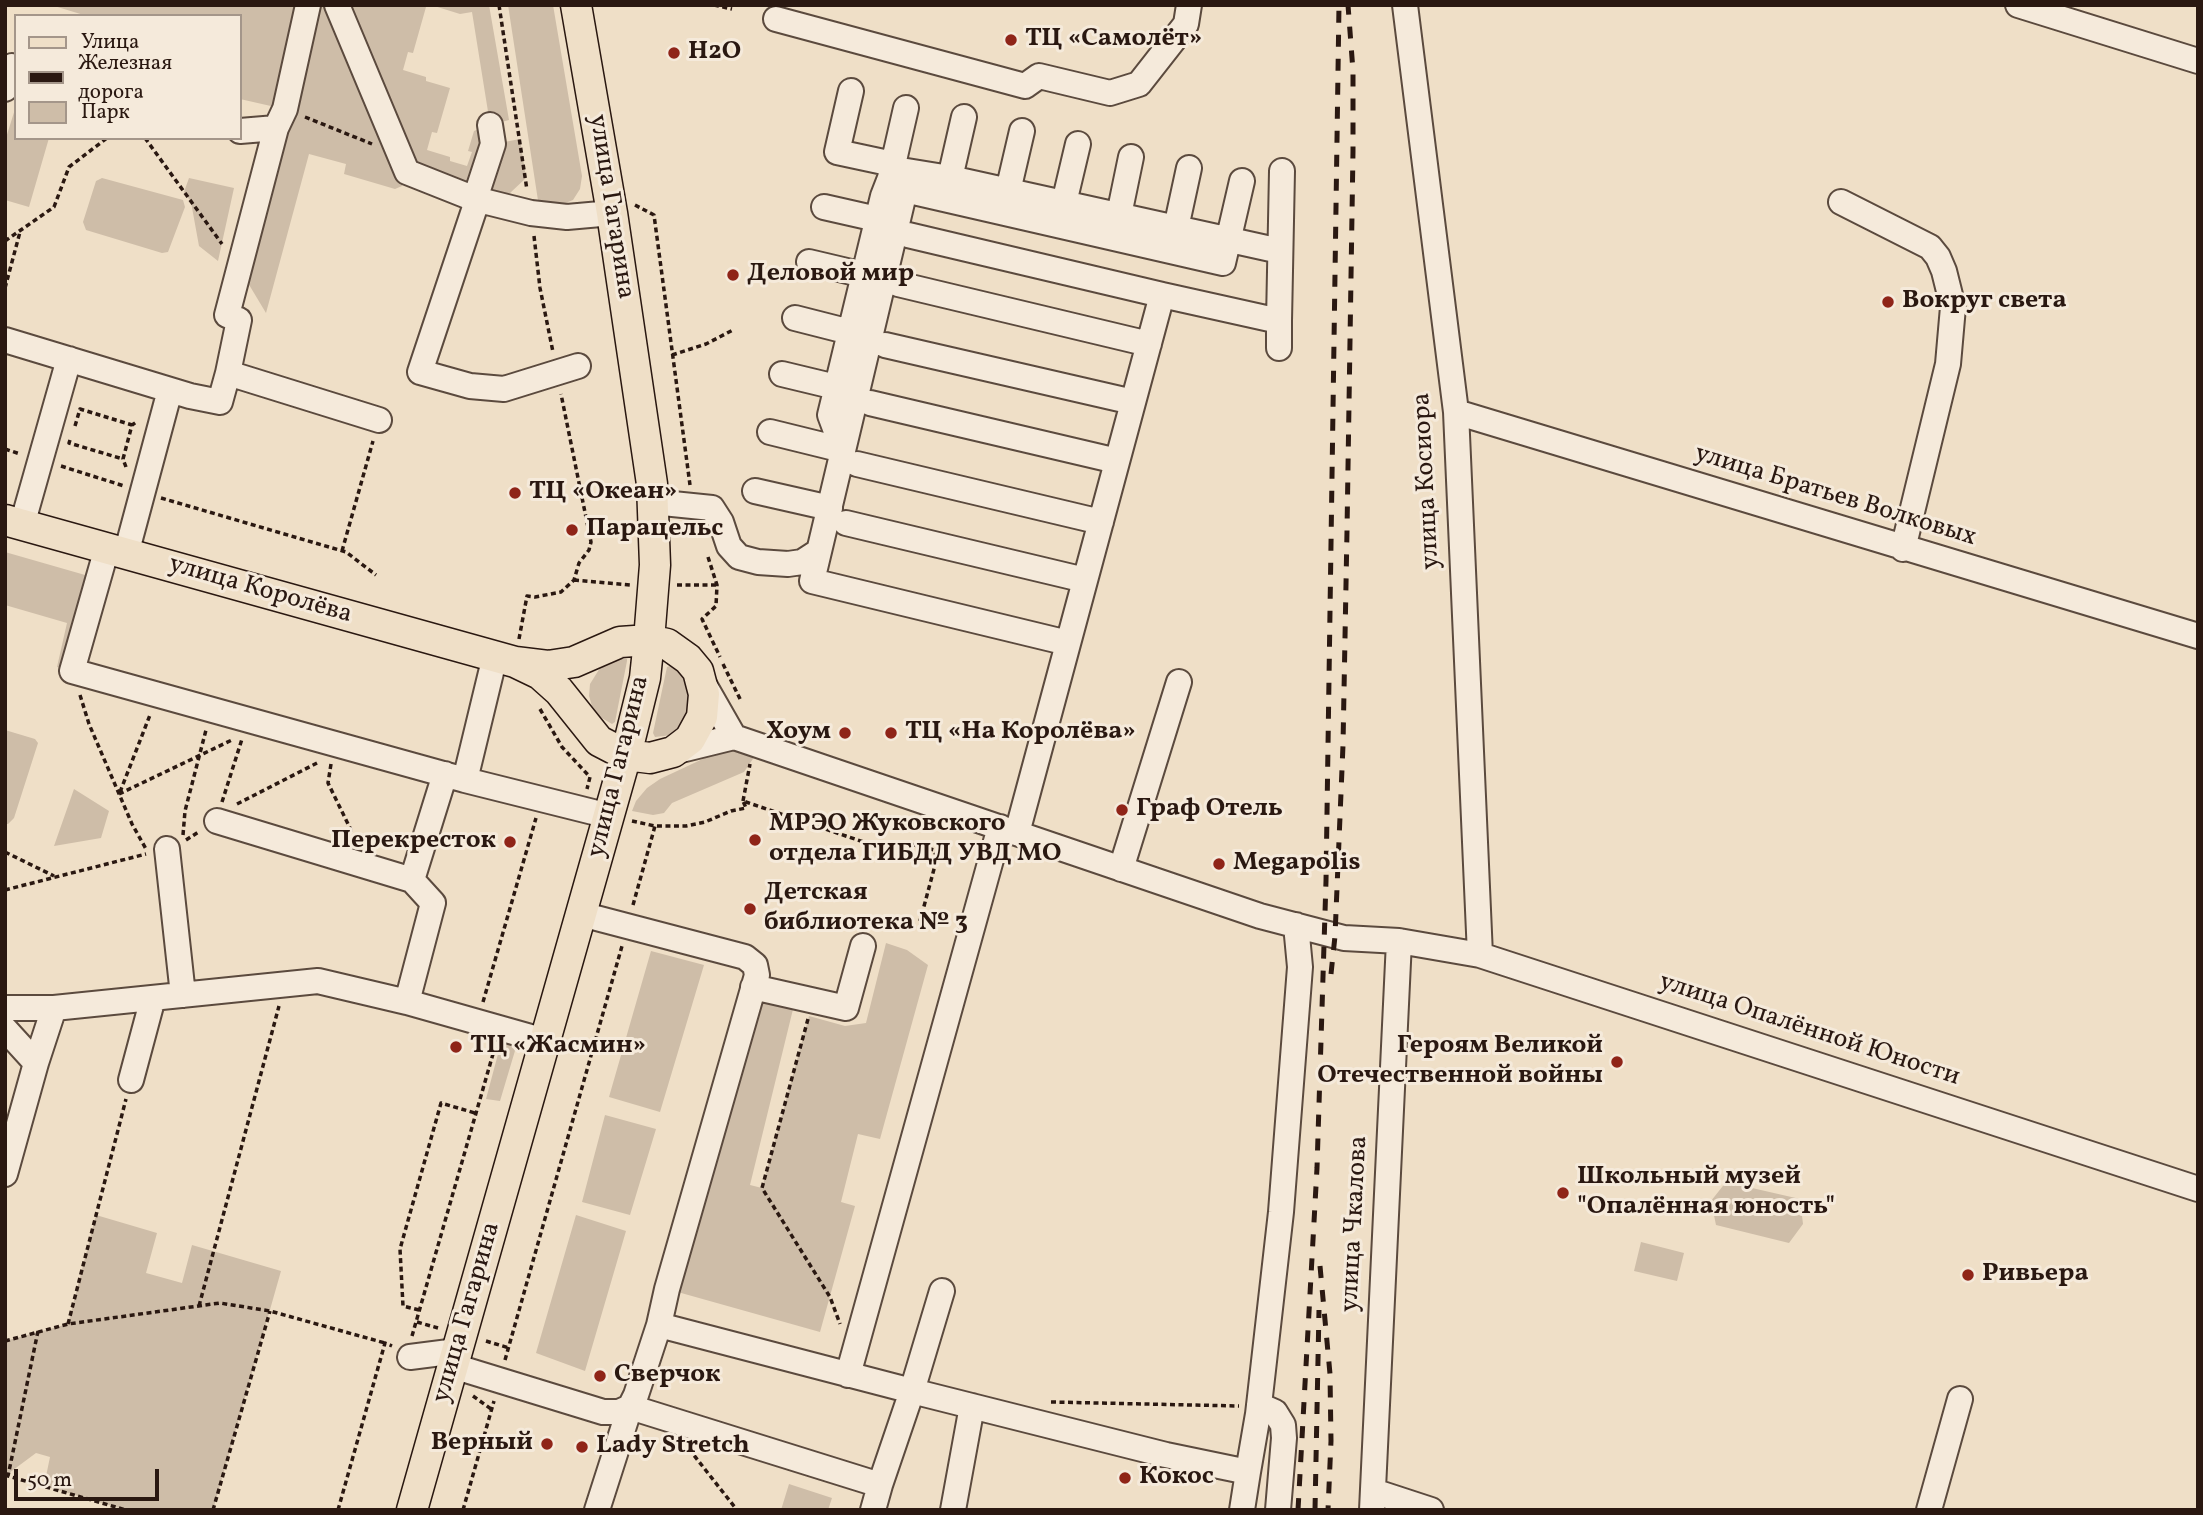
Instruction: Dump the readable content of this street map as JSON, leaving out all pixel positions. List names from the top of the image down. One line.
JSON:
{"streets":{"main road":["улица Гагарина","улица Королёва"],"street":["улица Косиора","улица Братьев Волковых","улица Опалённой Юности","улица Чкалова"]},"crossings":[["улица Косиора","улица Братьев Волковых"],["улица Косиора","улица Опалённой Юности"],["улица Опалённой Юности","улица Чкалова"]],"places":["ТЦ «Самолёт»","H2O","Деловой мир","Вокруг света","ТЦ «Океан»","Парацельс","Хоум","ТЦ «На Королёва»","Граф Отель","МРЭО Жуковского отдела ГИБДД УВД МО","Перекресток","Megapolis","Детская библиотека № 3","ТЦ «Жасмин»","Героям Великой Отечественной войны","Школьный музей \"Опалённая юность\"","Ривьера","Сверчок","Верный","Lady Stretch","Кокос"],"legend":["Улица","Железная дорога","Парк"],"scale_bar":"50 m"}
